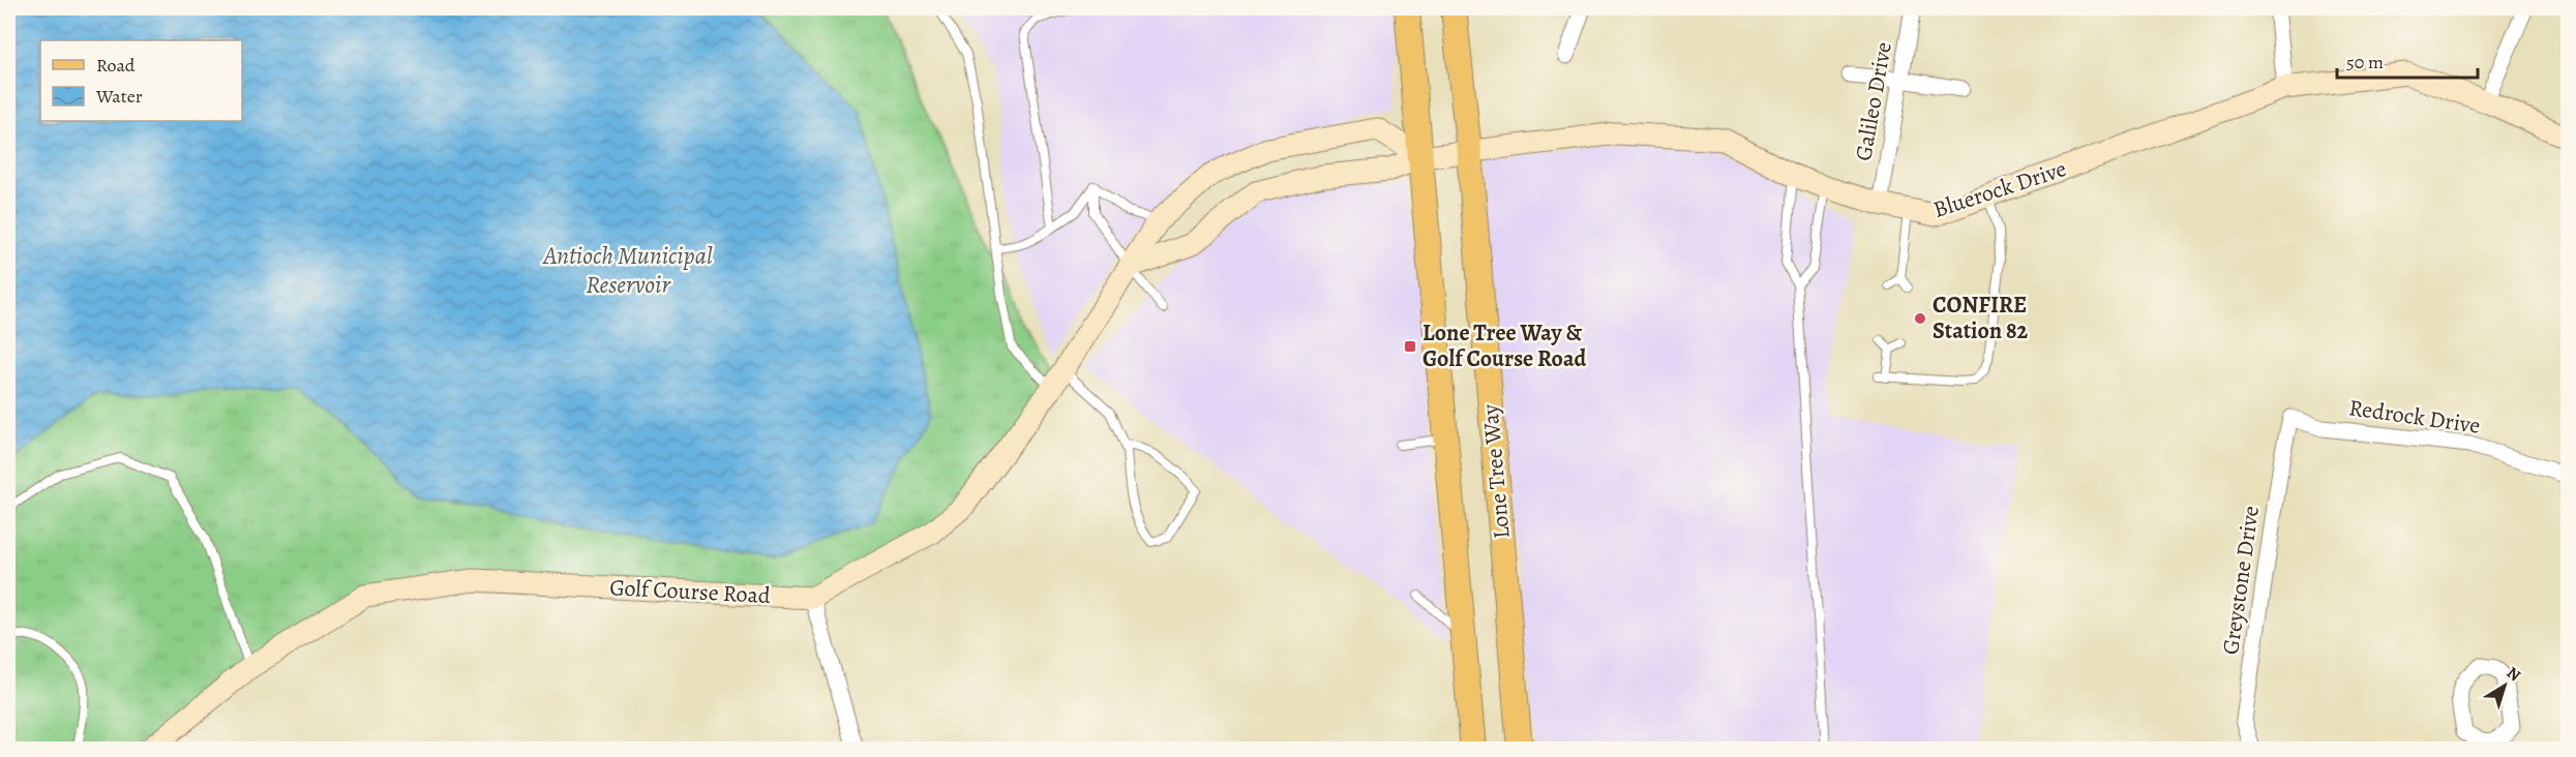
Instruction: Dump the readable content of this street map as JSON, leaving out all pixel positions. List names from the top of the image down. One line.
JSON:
{"streets":{"main road":["Lone Tree Way"],"street":["Galileo Drive","Bluerock Drive","Redrock Drive","Greystone Drive","Golf Course Road"]},"crossings":[["Galileo Drive","Bluerock Drive"],["Bluerock Drive","Lone Tree Way"],["Redrock Drive","Greystone Drive"]],"water":["Antioch Municipal Reservoir"],"places":{"other":["CONFIRE Station 82"],"transit":["Lone Tree Way & Golf Course Road"]},"legend":["Road","Water"],"scale_bar":"50 m","north":"top right"}
